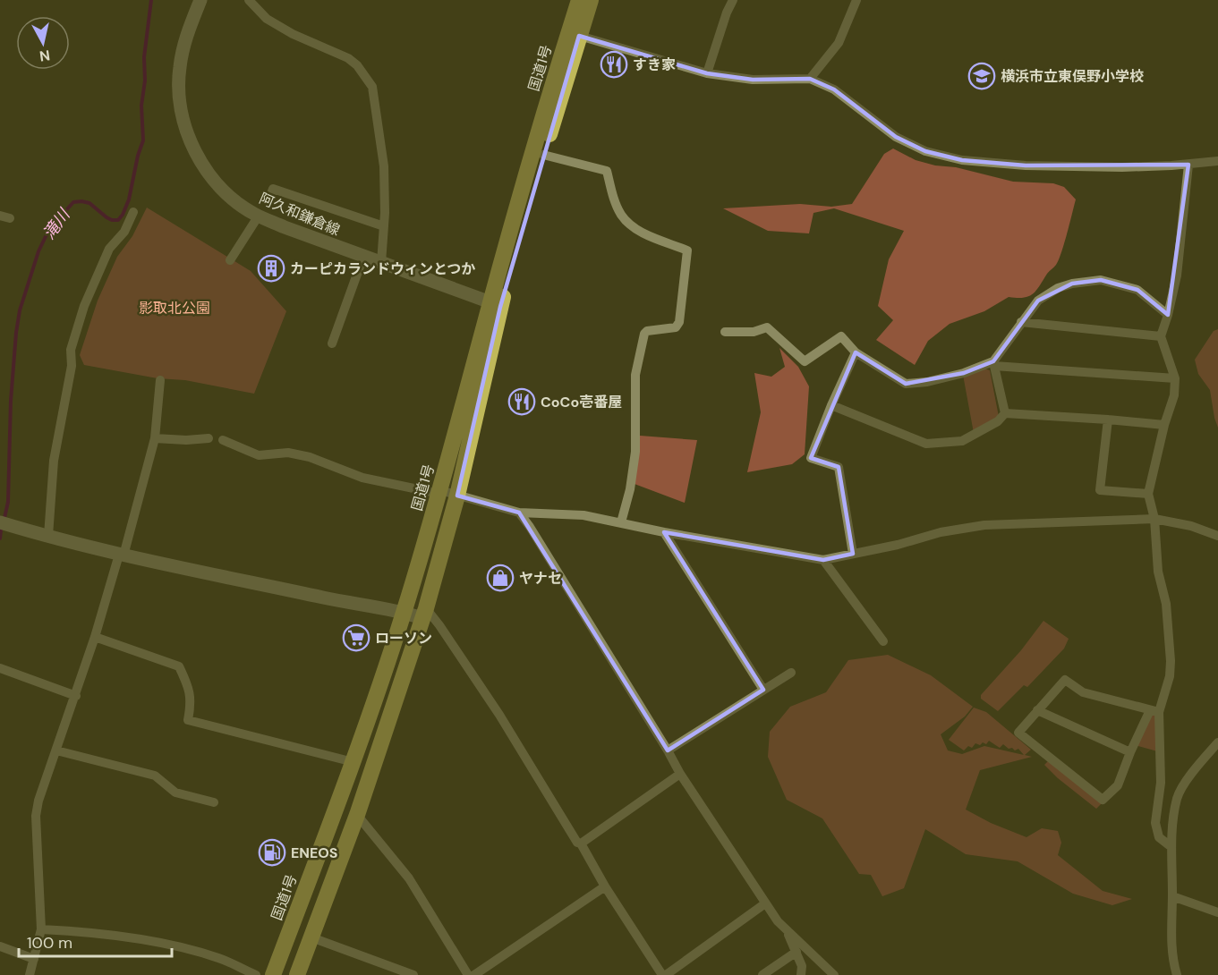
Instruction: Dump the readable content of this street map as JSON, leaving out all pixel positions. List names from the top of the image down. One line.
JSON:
{"streets":{"highway":["国道1号"],"main road":["阿久和鎌倉線"]},"crossings":[["国道1号","阿久和鎌倉線"]],"water":["滝川"],"parks":["影取北公園"],"places":{"restaurant":["すき家","CoCo壱番屋"],"school or university":["横浜市立東俣野小学校"],"building":["カーピカランドウィンとつか"],"shop":["ヤナセ"],"supermarket":["ローソン"],"fuel station":["ENEOS"]},"scale_bar":"100 m","north":"bottom"}
